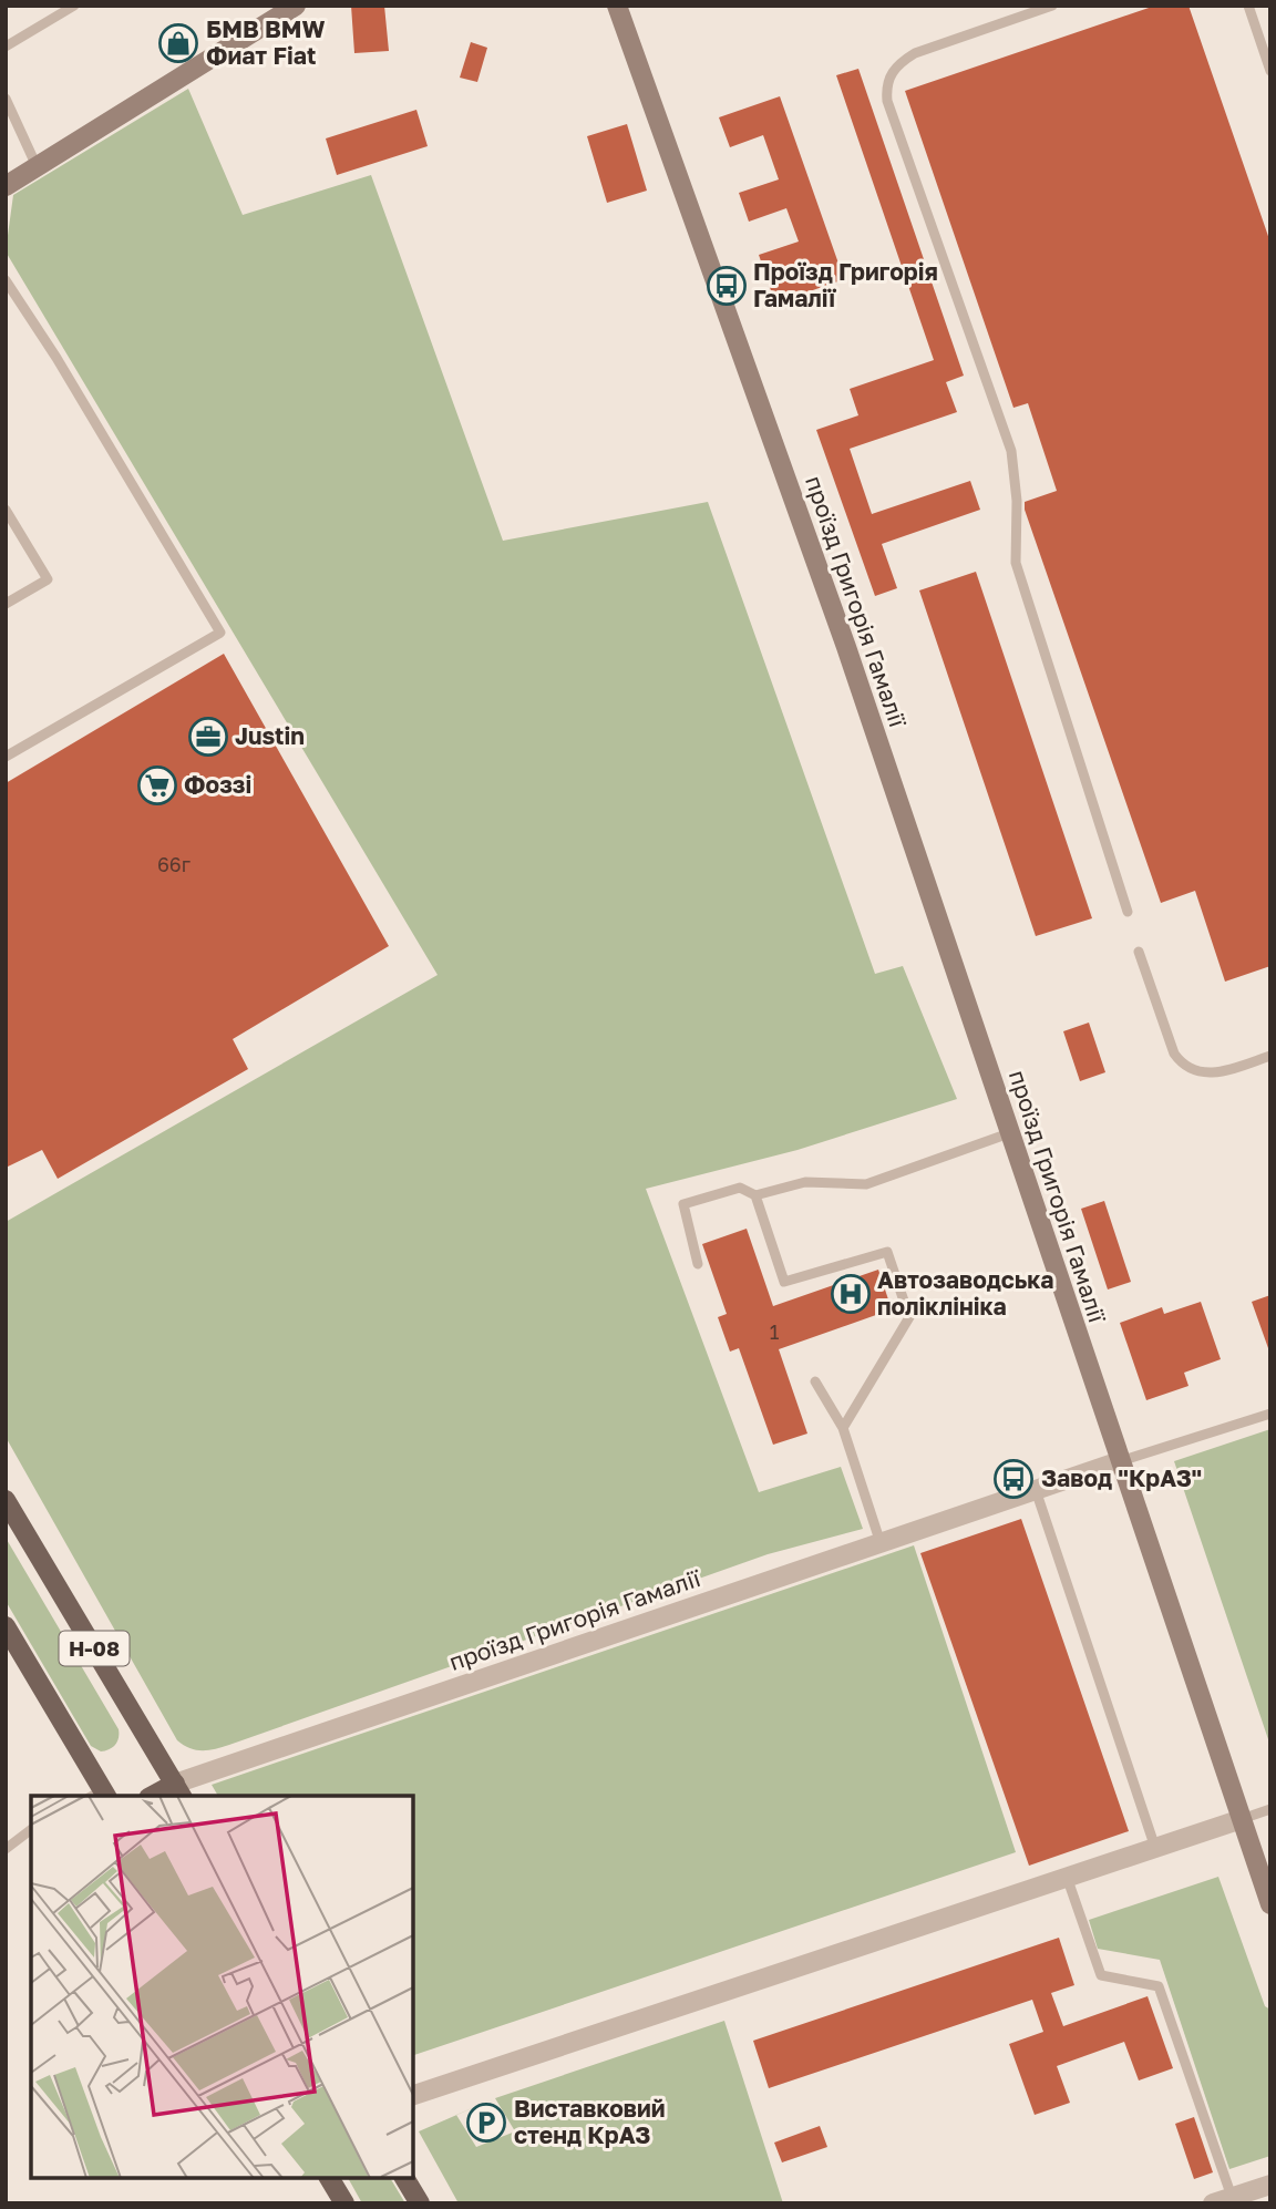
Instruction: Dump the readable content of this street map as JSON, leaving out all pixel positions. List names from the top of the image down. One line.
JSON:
{"streets":{"main road":["Н-08"],"street":["проїзд Григорія Гамалії"]},"crossings":[["проїзд Григорія Гамалії","Н-08"]],"places":{"shop":["БМВ BMW Фиат Fiat"],"bus stop":["Проїзд Григорія Гамалії","Завод \"КрАЗ\""],"office":["Justin"],"supermarket":["Фоззі"],"hospital":["Автозаводська поліклініка"],"parking":["Виставковий стенд КрАЗ"]},"house_numbers":["66г","1"]}
